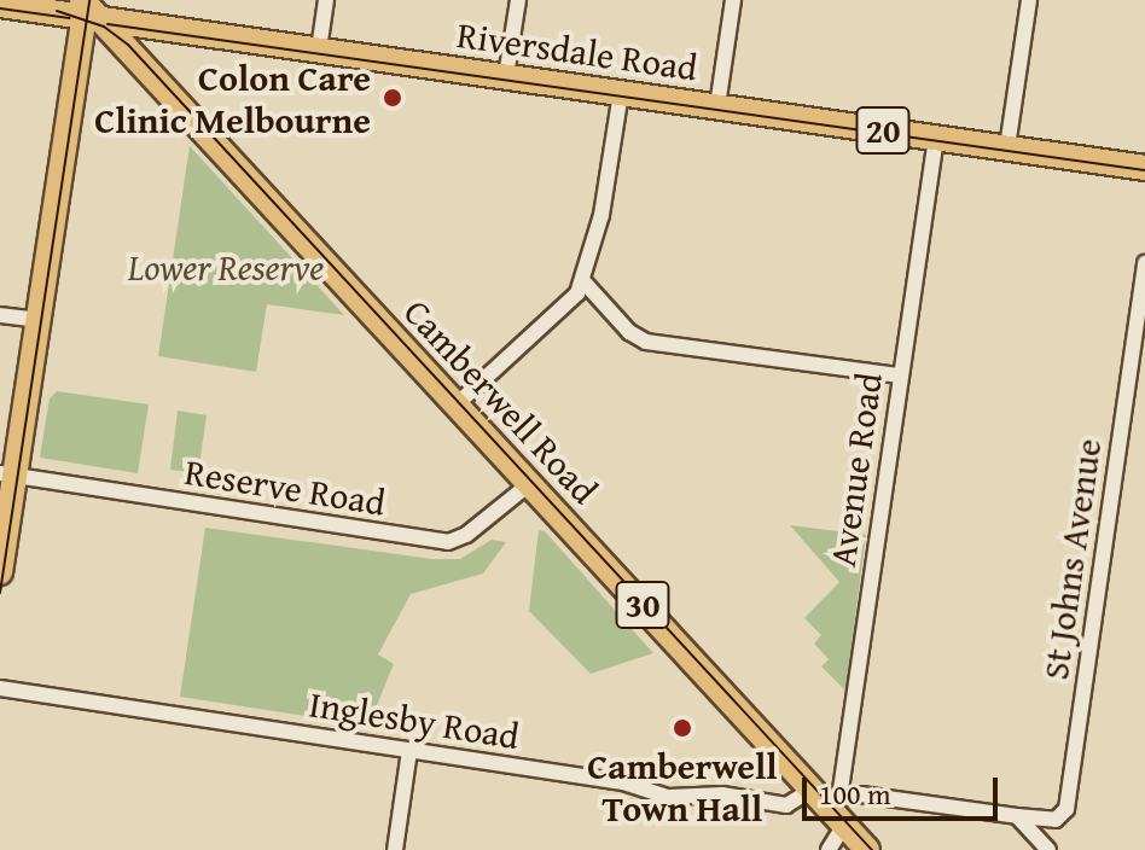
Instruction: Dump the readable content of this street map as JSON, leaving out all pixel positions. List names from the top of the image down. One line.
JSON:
{"streets":{"main road":["Riversdale Road","20","Camberwell Road","30"],"street":["Avenue Road","Reserve Road","St Johns Avenue","Inglesby Road"]},"crossings":[["Riversdale Road","Camberwell Road"],["Riversdale Road","Avenue Road"],["Camberwell Road","Avenue Road"],["Camberwell Road","Reserve Road"],["Camberwell Road","Inglesby Road"],["Avenue Road","Inglesby Road"],["St Johns Avenue","Inglesby Road"]],"parks":["Lower Reserve"],"places":["Colon Care Clinic Melbourne","Camberwell Town Hall"],"scale_bar":"100 m"}
